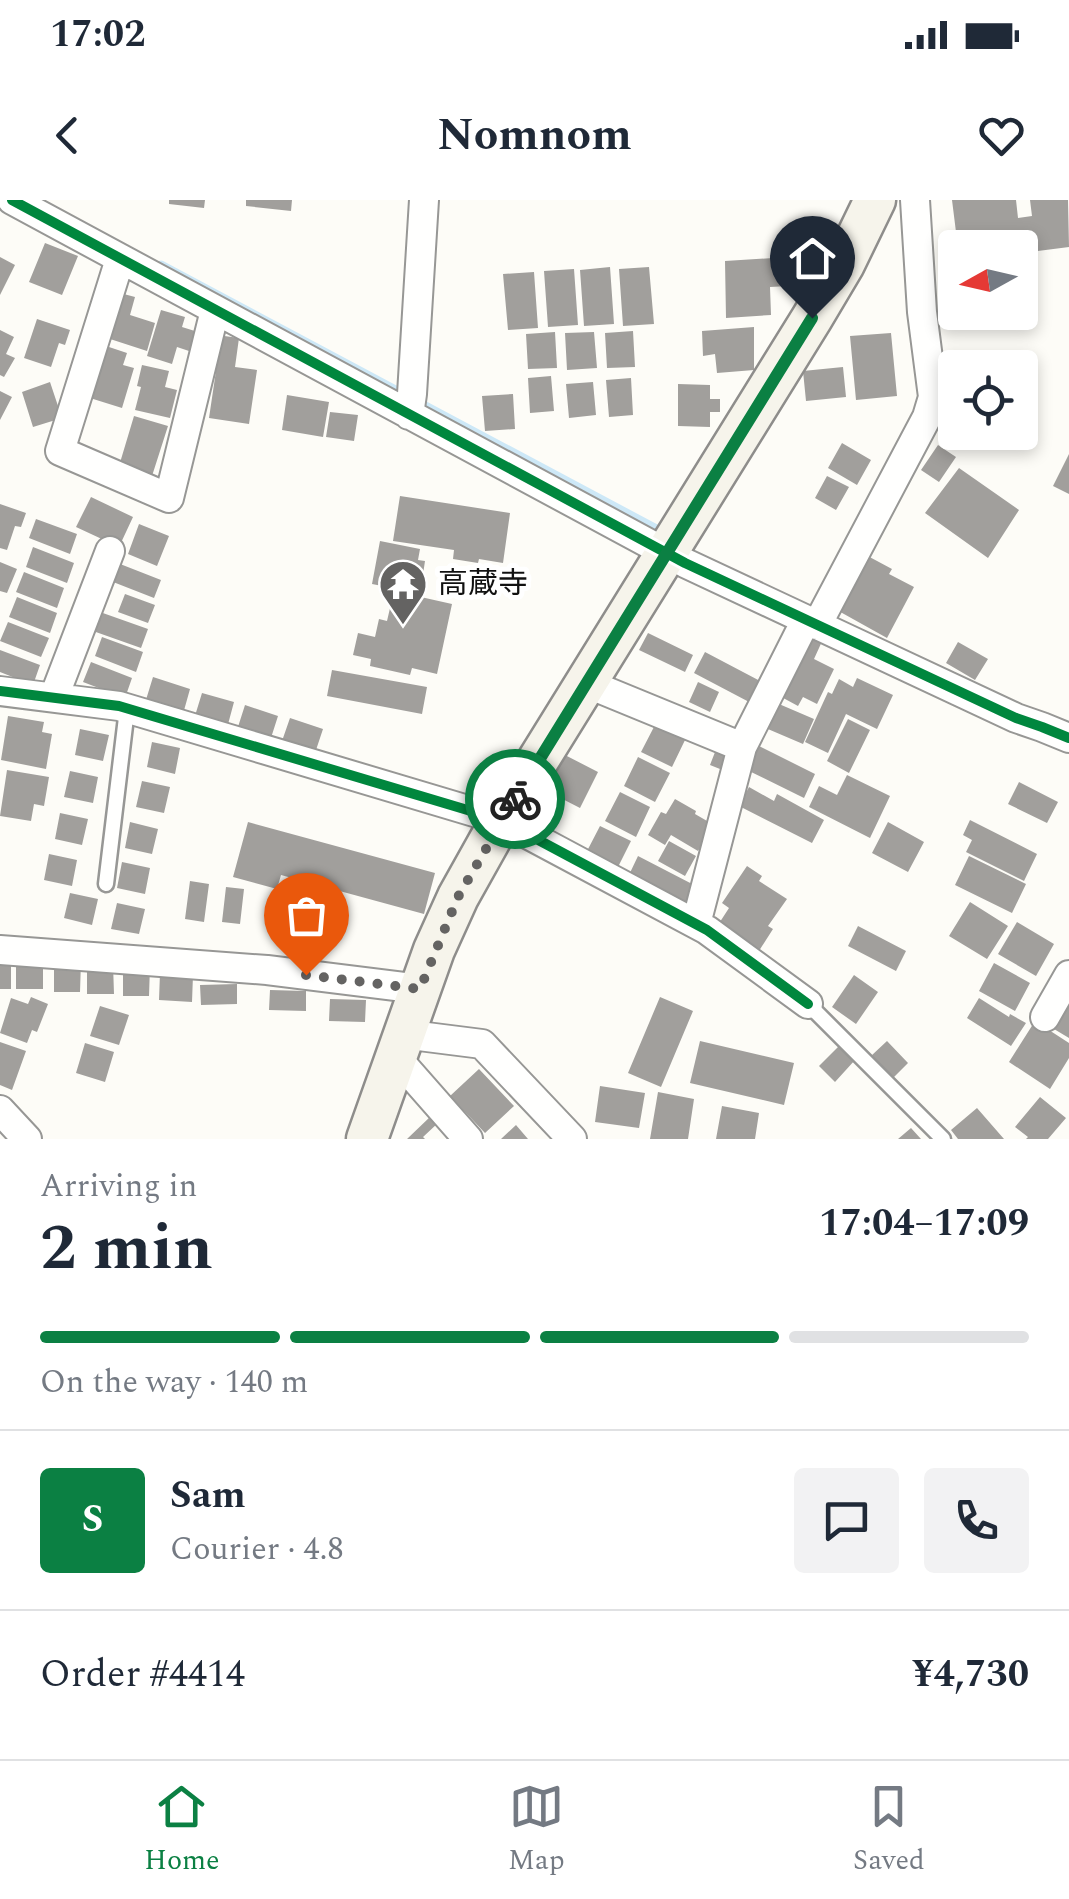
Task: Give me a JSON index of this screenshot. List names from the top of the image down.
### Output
{
  "places": {
    "temple": ["高蔵寺"]
  },
  "north": "left",
  "page": {
    "status": "17:02",
    "header": "Nomnom",
    "heading": ["2 min", "Arriving in", "17:04–17:09"],
    "panel": [
      "Sam",
      "Courier · 4.8",
      "Order #4414",
      "¥4,730"
    ],
    "bar": "On the way · 140 m",
    "round": "S",
    "tabs": ["Home", "Map", "Saved"]
  }
}
